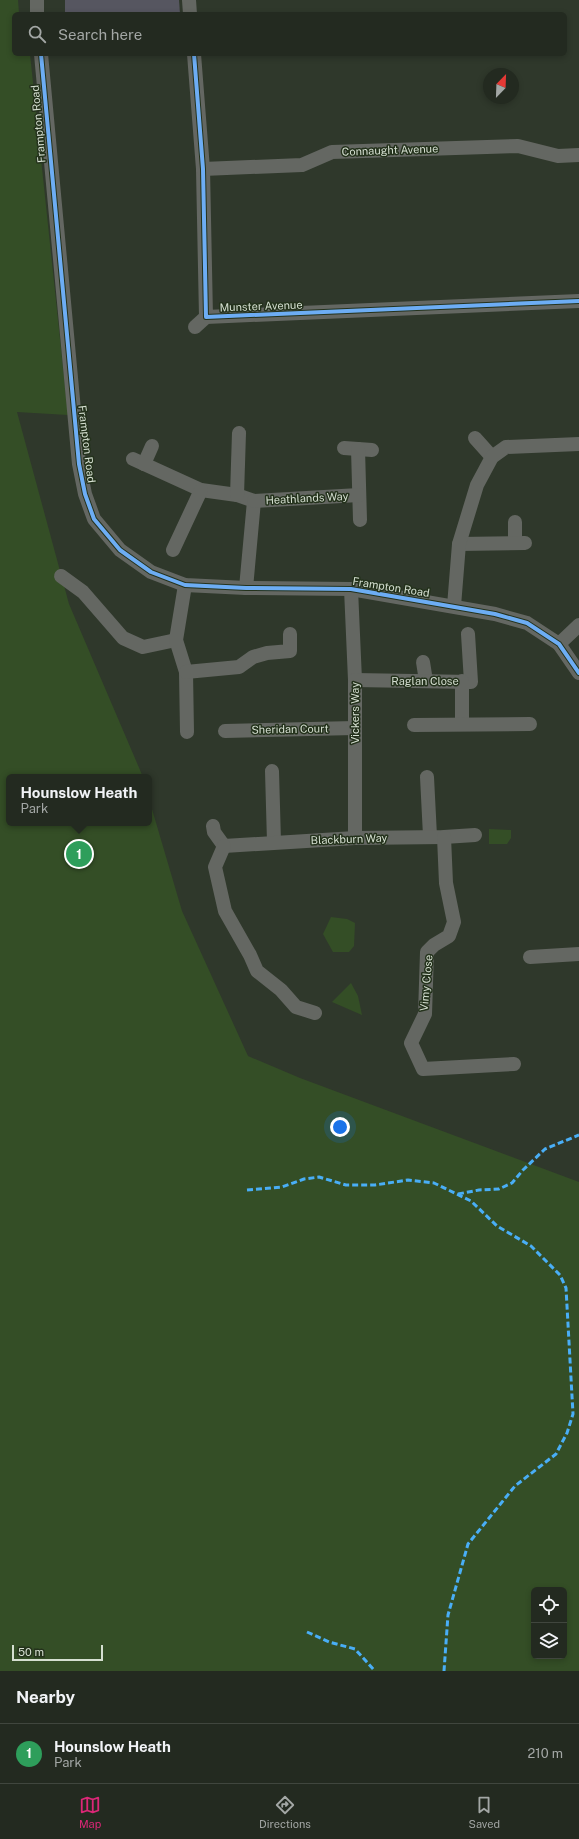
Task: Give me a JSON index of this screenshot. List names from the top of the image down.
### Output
{
  "streets": {
    "street": [
      "Frampton Road",
      "Connaught Avenue",
      "Munster Avenue",
      "Heathlands Way",
      "Raglan Close",
      "Vickers Way",
      "Sheridan Court",
      "Blackburn Way",
      "Vimy Close"
    ]
  },
  "crossings": [
    ["Frampton Road", "Heathlands Way"],
    ["Frampton Road", "Vickers Way"],
    ["Connaught Avenue", "Munster Avenue"],
    ["Raglan Close", "Vickers Way"],
    ["Vickers Way", "Sheridan Court"],
    ["Vickers Way", "Blackburn Way"],
    ["Blackburn Way", "Vimy Close"]
  ],
  "scale_bar": "50 m",
  "north": "top right",
  "page": {
    "search": "Search here",
    "popup": ["Hounslow Heath", "Park"],
    "pins": "1",
    "scale": "50 m",
    "heading": "Nearby",
    "list": [
      {
        "mark": "1",
        "name": "Hounslow Heath",
        "note": "Park",
        "value": "210 m"
      }
    ],
    "nav": ["Map", "Directions", "Saved"]
  }
}
